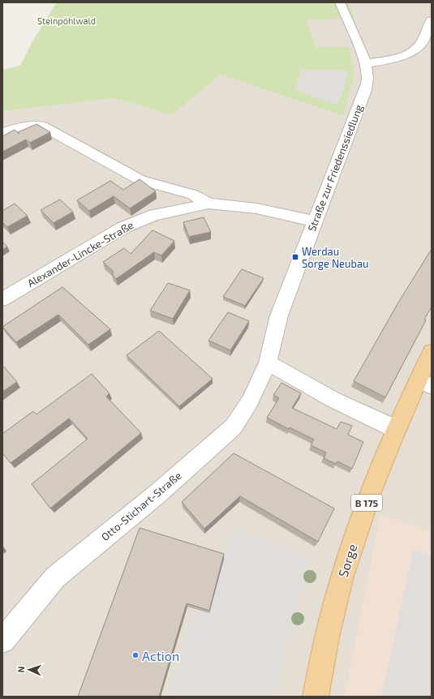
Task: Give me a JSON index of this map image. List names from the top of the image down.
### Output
{
  "streets": {
    "main road": ["B 175", "Sorge"],
    "street": ["Straße zur Friedenssiedlung", "Alexander-Lincke-Straße", "Otto-Stichart-Straße"]
  },
  "crossings": [
    ["Straße zur Friedenssiedlung", "Alexander-Lincke-Straße"],
    ["Straße zur Friedenssiedlung", "Otto-Stichart-Straße"],
    ["B 175", "Sorge"]
  ],
  "parks": ["Steinpöhlwald"],
  "places": {
    "transit": ["Werdau Sorge Neubau"],
    "other": ["Action"]
  },
  "north": "left"
}
